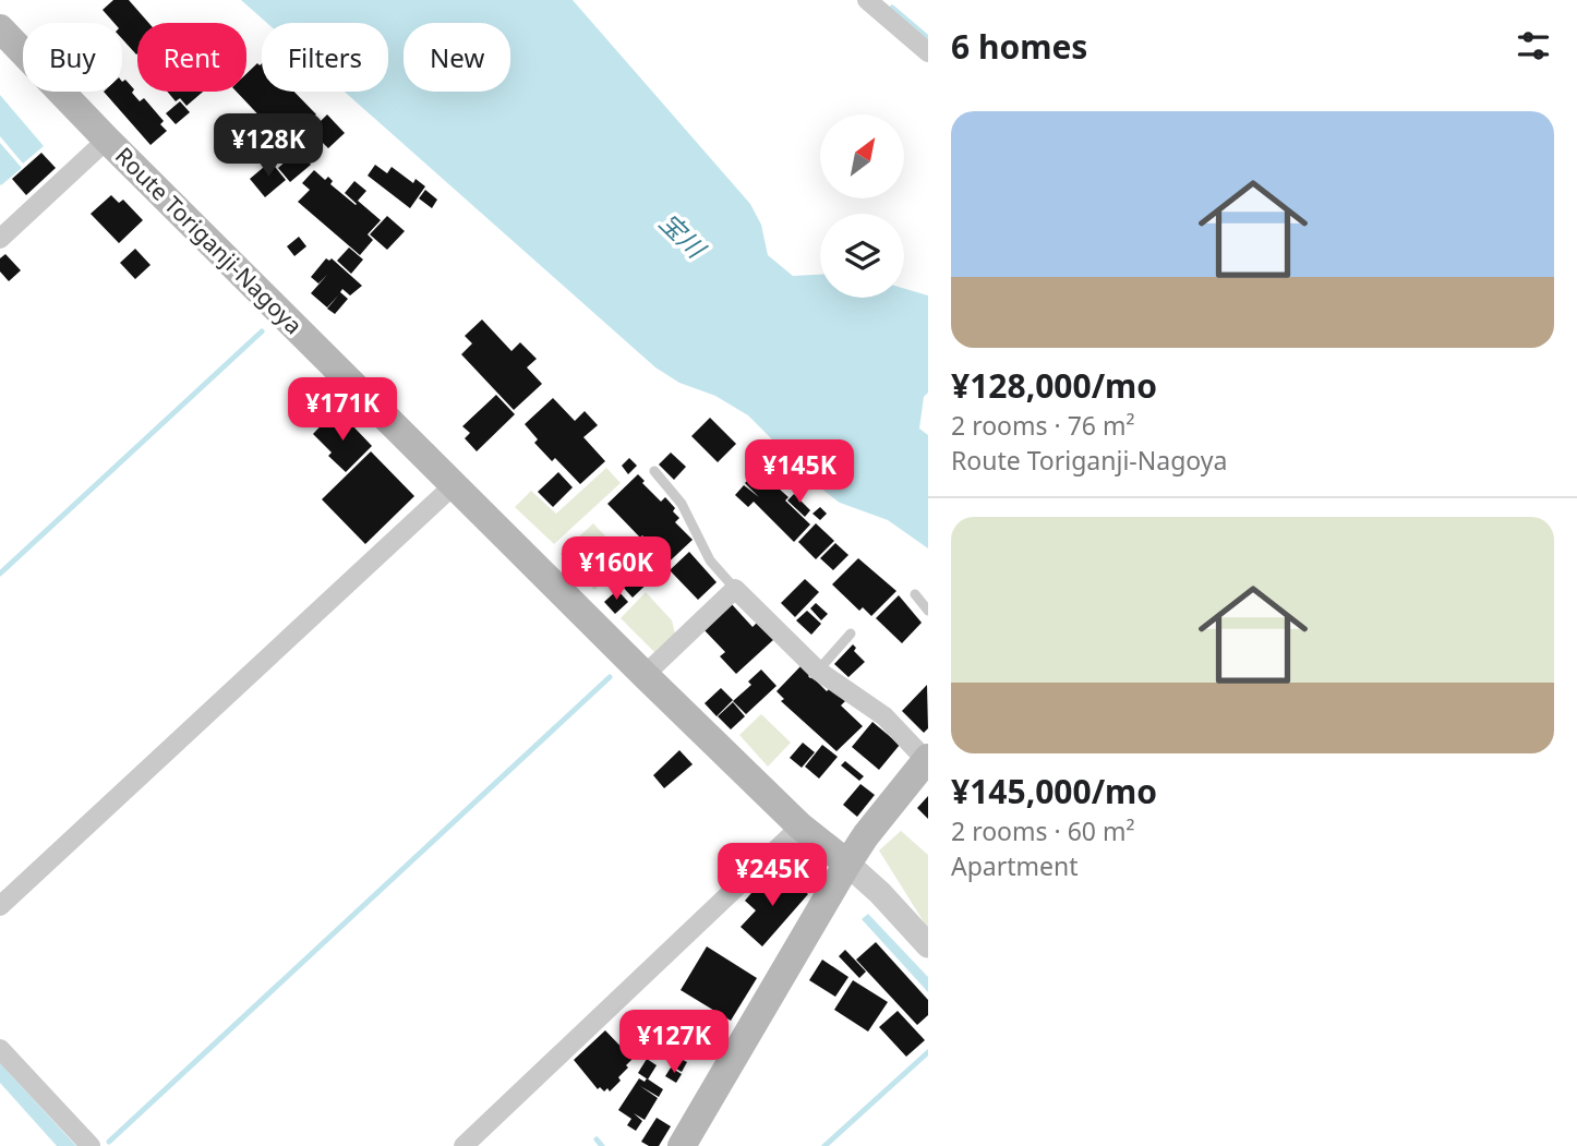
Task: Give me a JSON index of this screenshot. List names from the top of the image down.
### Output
{
  "streets": {
    "main road": ["Route Toriganji-Nagoya"]
  },
  "water": ["宝川"],
  "north": "top right",
  "page": {
    "heading": "6 homes",
    "chip": [
      "Buy",
      "Rent",
      "Filters",
      "New"
    ],
    "list": [
      {
        "name": "¥128,000/mo",
        "note": "2 rooms · 76 m² · Route Toriganji-Nagoya"
      },
      {
        "name": "¥145,000/mo",
        "note": "2 rooms · 60 m² · Apartment"
      }
    ],
    "price": [
      "¥128K",
      "¥171K",
      "¥145K",
      "¥160K",
      "¥245K",
      "¥127K"
    ]
  }
}
